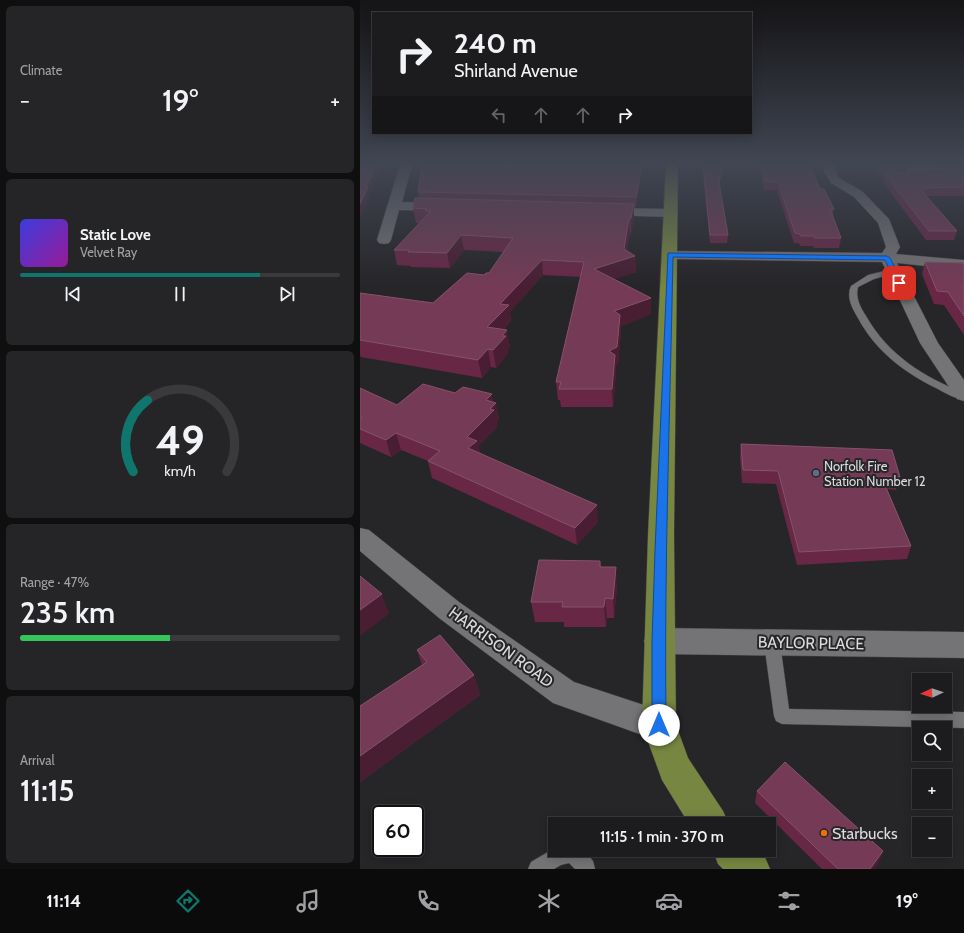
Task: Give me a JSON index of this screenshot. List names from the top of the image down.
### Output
{
  "streets": {
    "street": ["BAYLOR PLACE", "HARRISON ROAD"]
  },
  "places": ["Norfolk Fire Station Number 12", "Starbucks"],
  "north": "left",
  "page": {
    "tile": [
      "Climate",
      ["Range · 47%", "235 km"],
      ["Arrival", "11:15"]
    ],
    "turn": ["240 m", "Shirland Avenue"],
    "heat": ["−", "19°", "+"],
    "song": ["Static Love", "Velvet Ray"],
    "map_buttons": ["+", "−"],
    "limit": "60",
    "trip": "11:15 · 1 min · 370 m",
    "tabs": ["11:14", "19°"],
    "gauge": ["49", "km/h"]
  }
}
